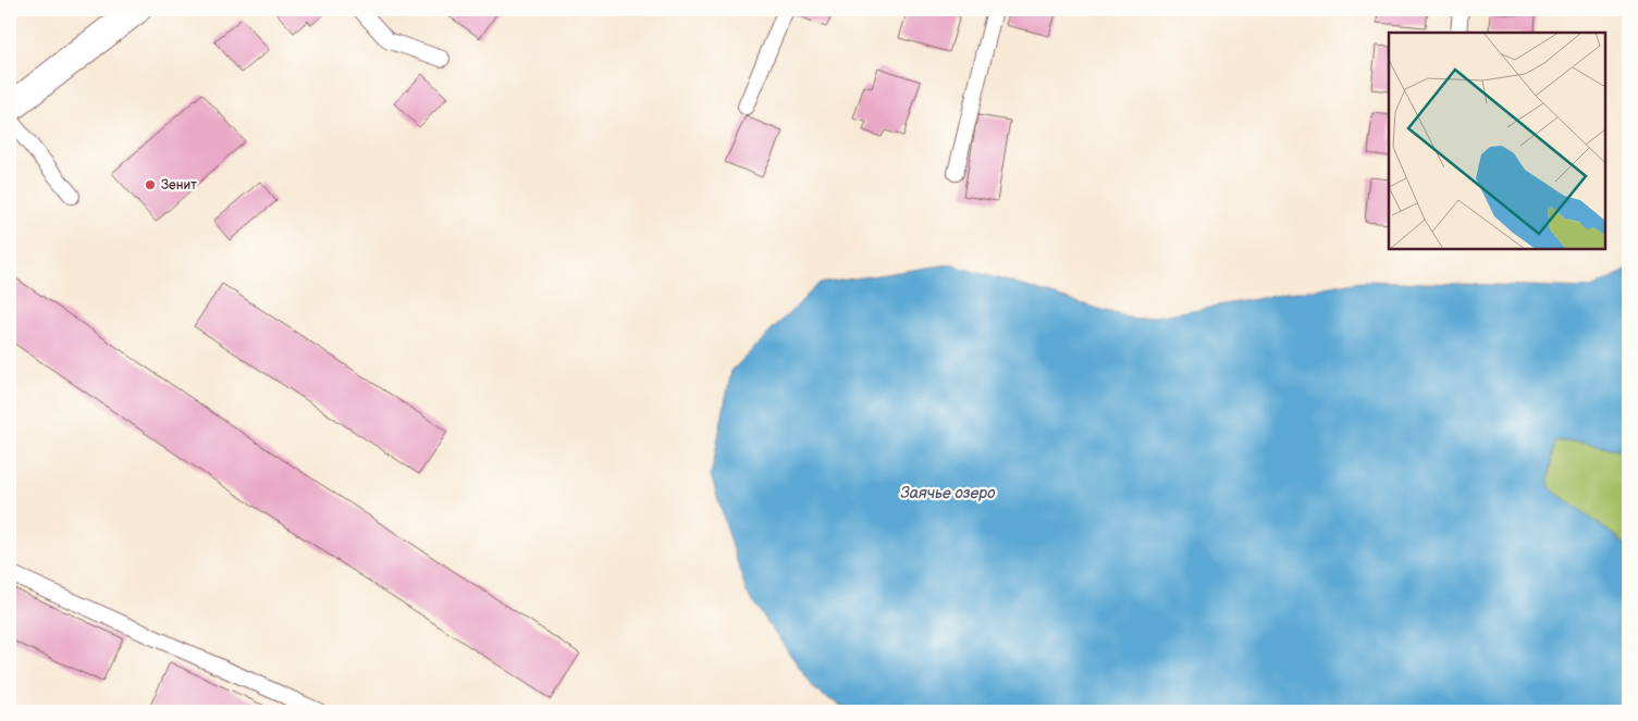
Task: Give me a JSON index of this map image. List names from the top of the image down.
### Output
{
  "water": ["Заячье озеро"],
  "places": ["Зенит"]
}
